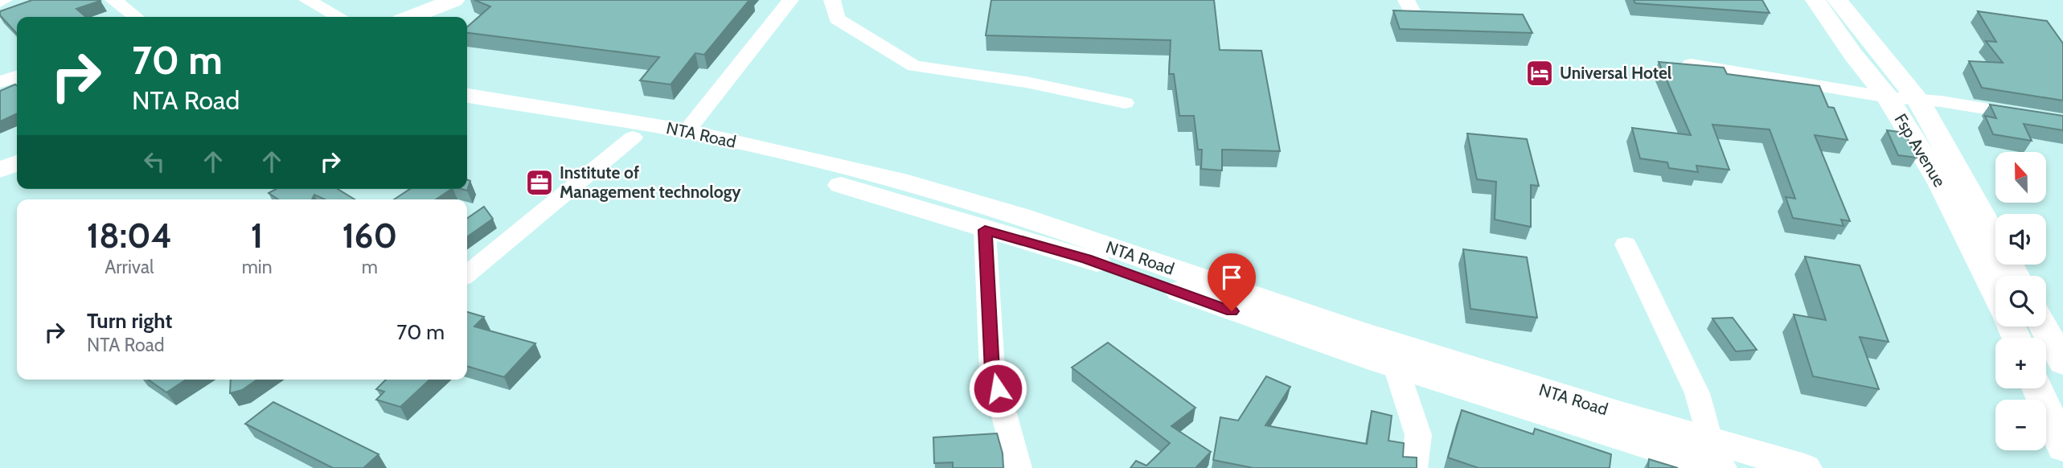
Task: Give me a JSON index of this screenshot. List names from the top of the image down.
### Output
{
  "streets": {
    "main road": ["NTA Road", "Fsp Avenue"]
  },
  "places": {
    "hotel": ["Universal Hotel"],
    "office": ["Institute of Management technology"]
  },
  "north": "top",
  "page": {
    "turn": ["70 m", "NTA Road"],
    "map_buttons": ["+", "−"],
    "eta": [
      "18:04",
      "Arrival",
      "1",
      "min",
      "160",
      "m"
    ],
    "list": [
      {
        "name": "Turn right",
        "note": "NTA Road",
        "value": "70 m"
      }
    ]
  }
}
